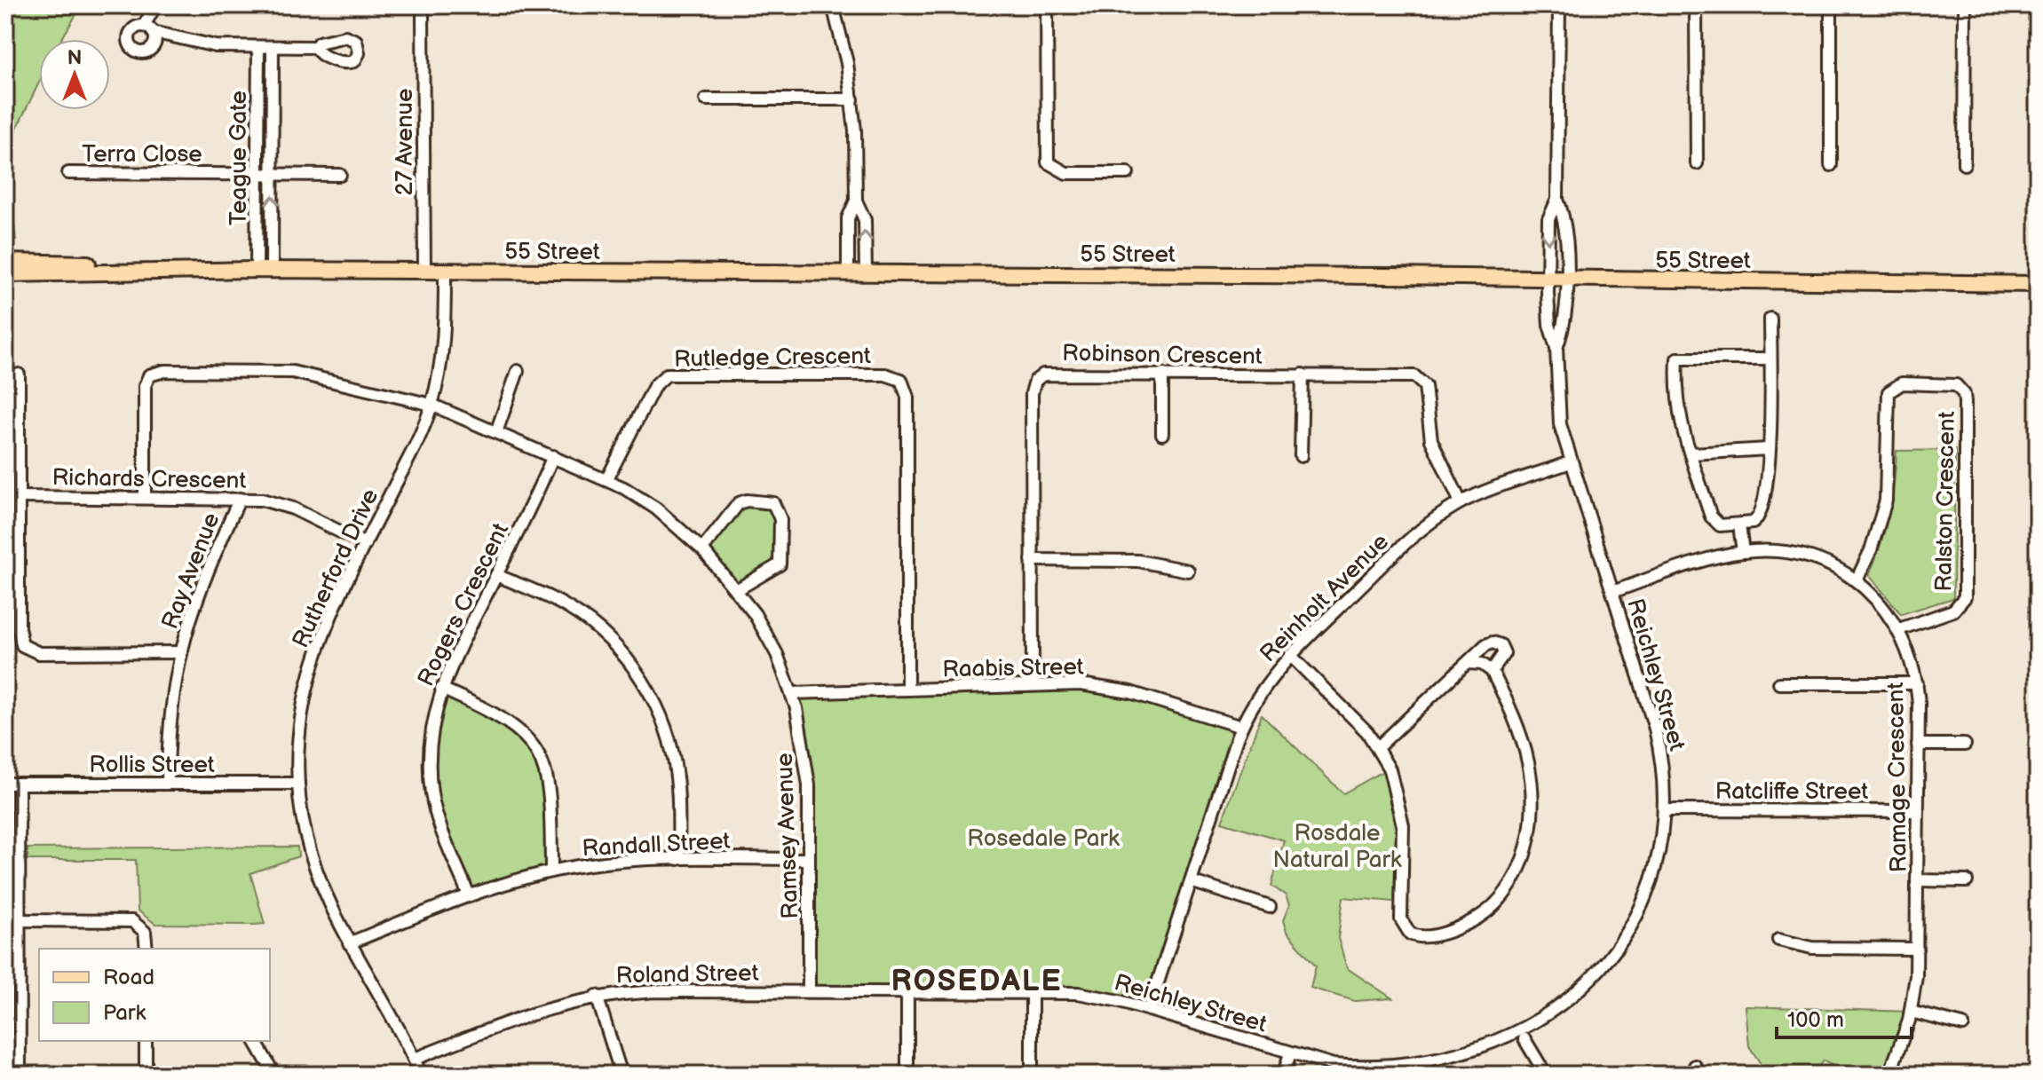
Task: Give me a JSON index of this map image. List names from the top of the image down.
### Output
{
  "streets": {
    "main road": ["55 Street"],
    "street": [
      "27 Avenue",
      "Terra Close",
      "Teague Gate",
      "Robinson Crescent",
      "Rutledge Crescent",
      "Richards Crescent",
      "Ralston Crescent",
      "Rutherford Drive",
      "Ray Avenue",
      "Reinholt Avenue",
      "Rogers Crescent",
      "Raabis Street",
      "Reichley Street",
      "Rollis Street",
      "Ramage Crescent",
      "Ratcliffe Street",
      "Ramsey Avenue",
      "Randall Street",
      "Roland Street"
    ]
  },
  "crossings": [
    ["27 Avenue", "55 Street"],
    ["Terra Close", "Teague Gate"],
    ["Teague Gate", "55 Street"],
    ["55 Street", "Rutherford Drive"],
    ["55 Street", "Reichley Street"],
    ["Robinson Crescent", "Reinholt Avenue"],
    ["Robinson Crescent", "Raabis Street"],
    ["Rutledge Crescent", "Raabis Street"],
    ["Rutledge Crescent", "Ramsey Avenue"],
    ["Richards Crescent", "Rutherford Drive"],
    ["Richards Crescent", "Ray Avenue"],
    ["Richards Crescent", "Ramsey Avenue"],
    ["Ralston Crescent", "Ramage Crescent"],
    ["Rutherford Drive", "Rollis Street"],
    ["Rutherford Drive", "Ramsey Avenue"],
    ["Rutherford Drive", "Randall Street"],
    ["Rutherford Drive", "Roland Street"],
    ["Ray Avenue", "Rollis Street"],
    ["Reinholt Avenue", "Raabis Street"],
    ["Reinholt Avenue", "Reichley Street"],
    ["Rogers Crescent", "Ramsey Avenue"],
    ["Rogers Crescent", "Randall Street"],
    ["Raabis Street", "Ramsey Avenue"],
    ["Reichley Street", "Ramage Crescent"],
    ["Reichley Street", "Ratcliffe Street"],
    ["Reichley Street", "Roland Street"],
    ["Ramage Crescent", "Ratcliffe Street"],
    ["Ramsey Avenue", "Randall Street"],
    ["Ramsey Avenue", "Roland Street"]
  ],
  "districts": ["ROSEDALE"],
  "parks": ["Rosdale Natural Park", "Rosedale Park"],
  "legend": ["Road", "Park"],
  "scale_bar": "100 m",
  "north": "top"
}
